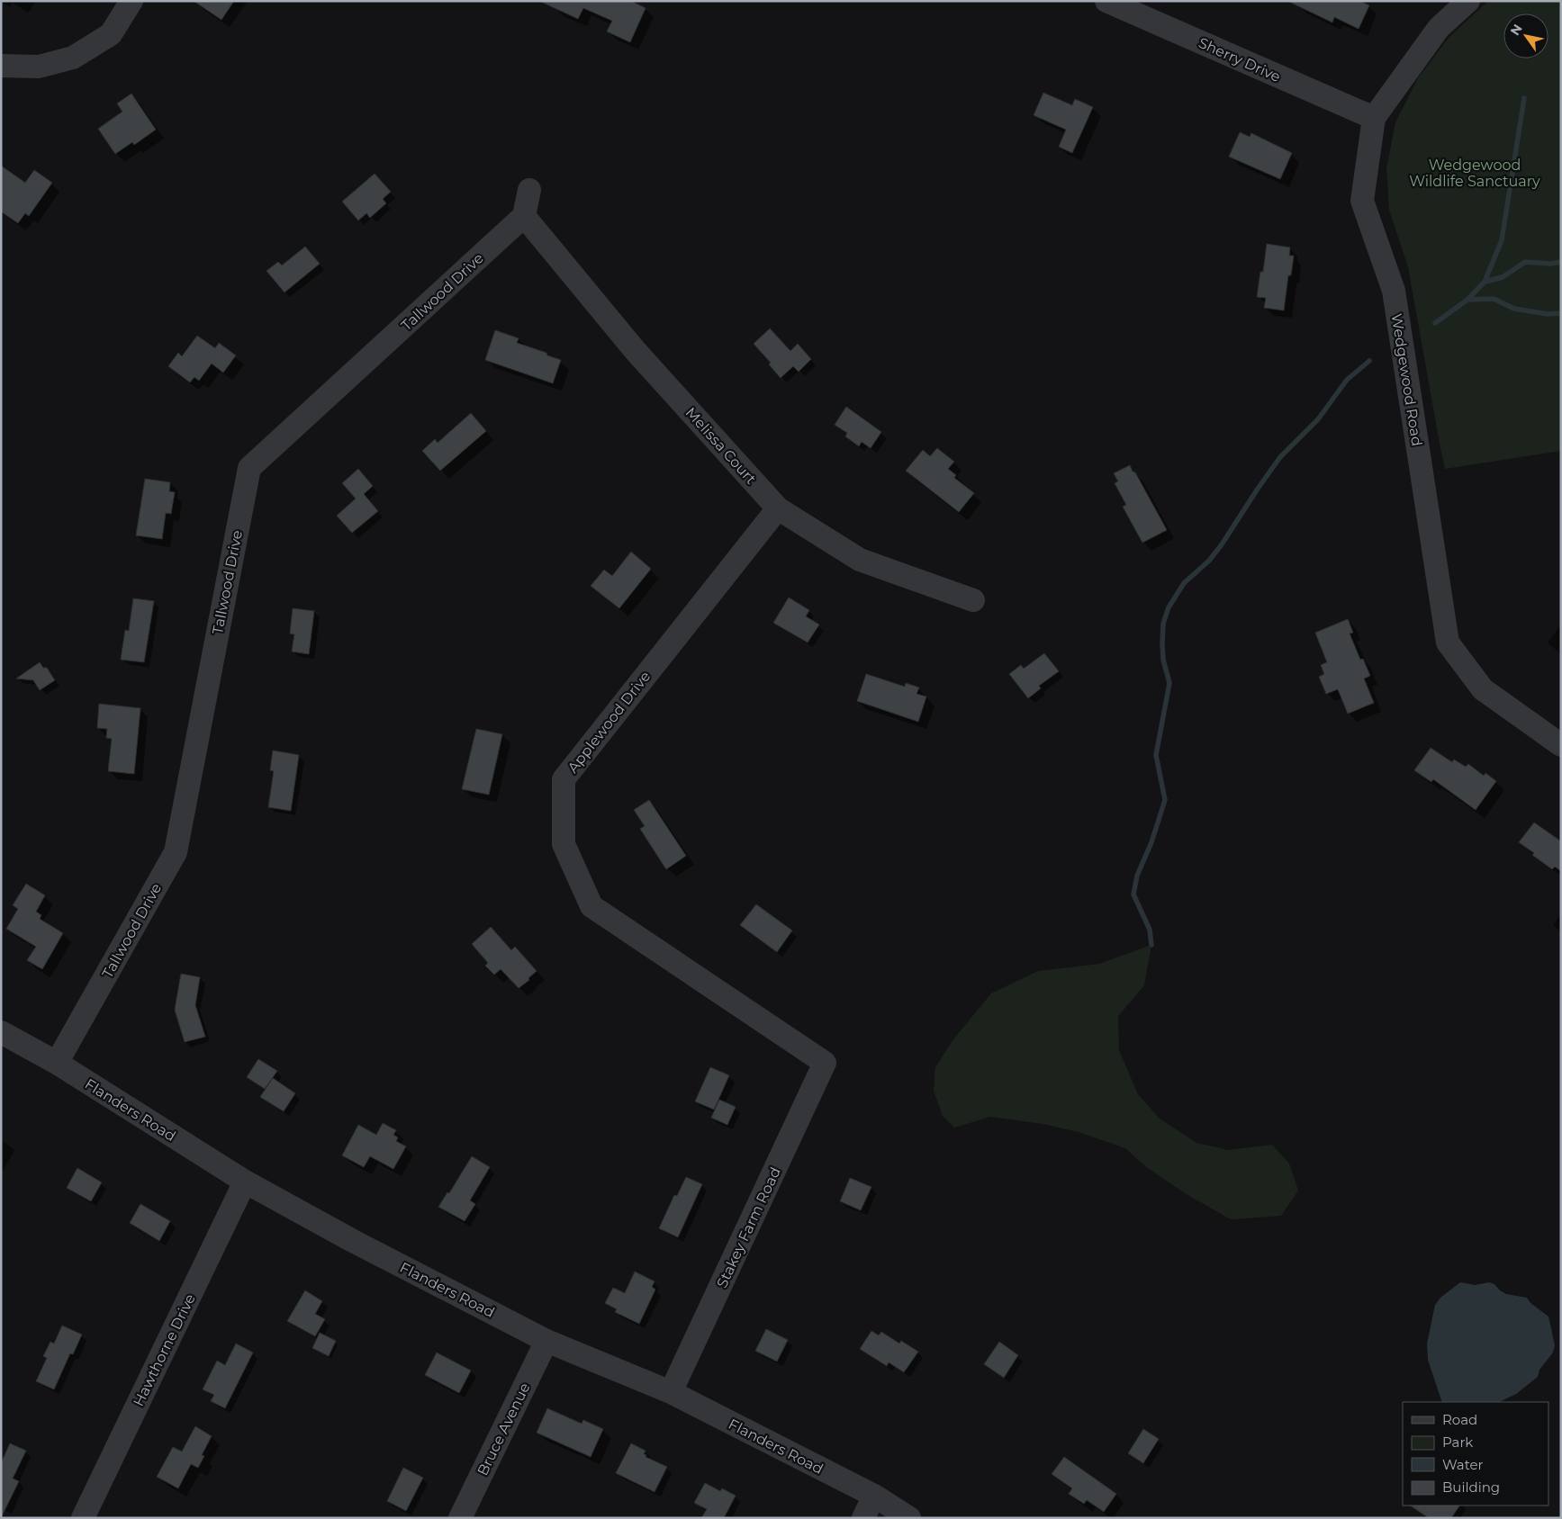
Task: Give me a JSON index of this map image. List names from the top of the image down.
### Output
{
  "streets": {
    "street": [
      "Sherry Drive",
      "Tallwood Drive",
      "Wedgewood Road",
      "Melissa Court",
      "Applewood Drive",
      "Flanders Road",
      "Stakey Farm Road",
      "Hawthorne Drive",
      "Bruce Avenue"
    ]
  },
  "crossings": [
    ["Sherry Drive", "Wedgewood Road"],
    ["Tallwood Drive", "Melissa Court"],
    ["Tallwood Drive", "Flanders Road"],
    ["Melissa Court", "Applewood Drive"],
    ["Applewood Drive", "Stakey Farm Road"],
    ["Flanders Road", "Stakey Farm Road"],
    ["Flanders Road", "Hawthorne Drive"],
    ["Flanders Road", "Bruce Avenue"]
  ],
  "parks": ["Wedgewood Wildlife Sanctuary"],
  "legend": [
    "Road",
    "Park",
    "Water",
    "Building"
  ],
  "north": "top left"
}
